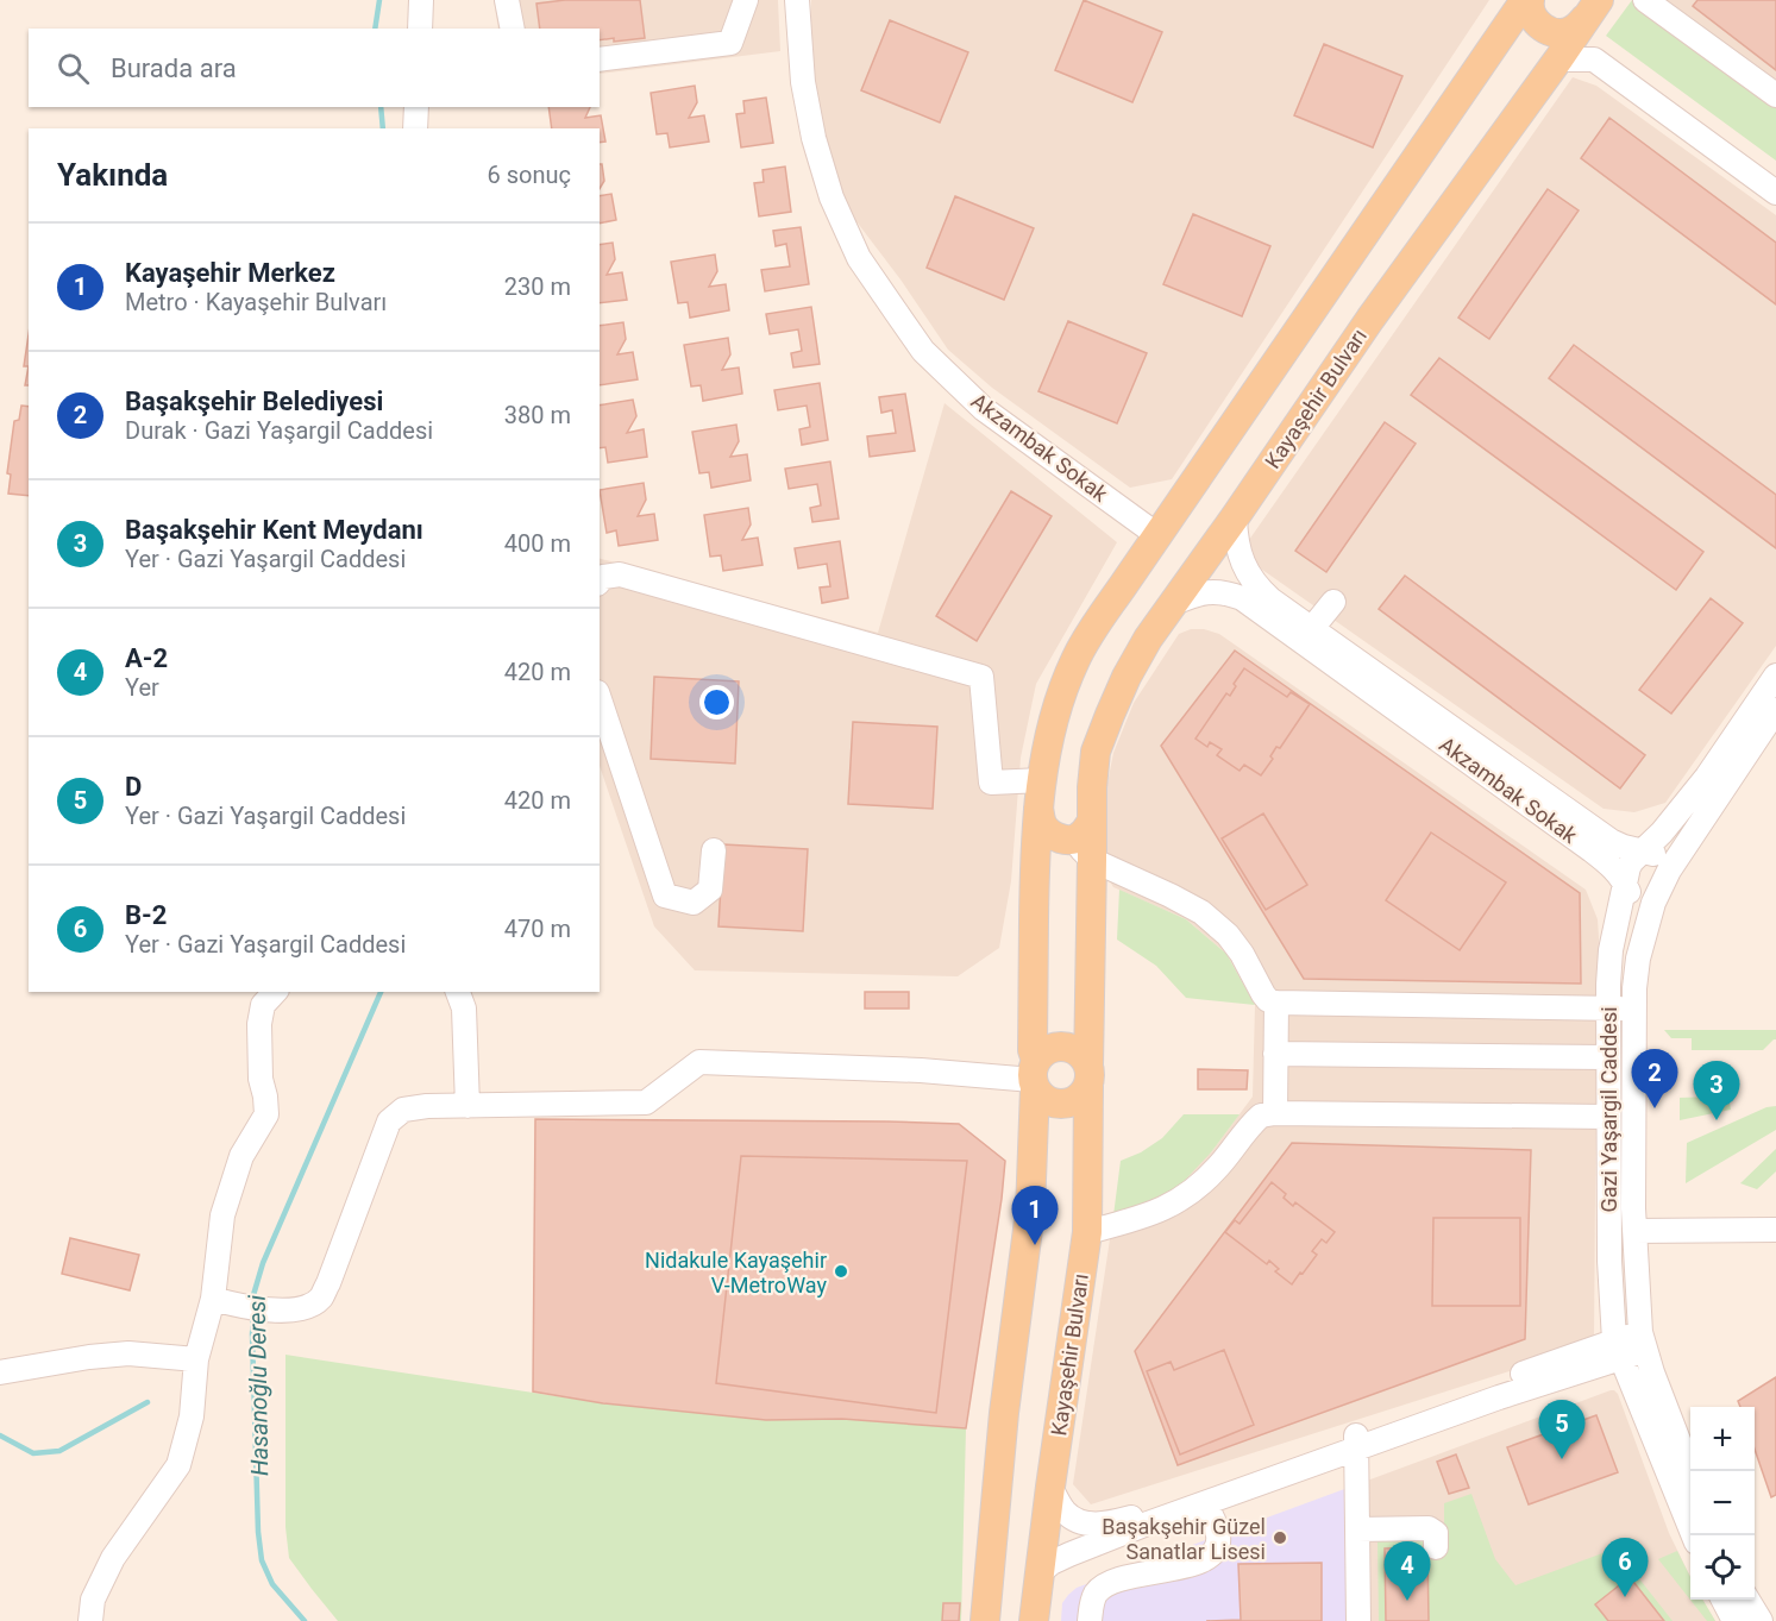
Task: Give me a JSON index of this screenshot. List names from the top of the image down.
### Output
{
  "streets": {
    "main road": ["Kayaşehir Bulvarı"],
    "street": ["Akzambak Sokak", "Gazi Yaşargil Caddesi"]
  },
  "crossings": [
    ["Kayaşehir Bulvarı", "Akzambak Sokak"],
    ["Akzambak Sokak", "Gazi Yaşargil Caddesi"]
  ],
  "water": ["Hasanoğlu Deresi"],
  "places": ["Nidakule Kayaşehir V-MetroWay", "Başakşehir Güzel Sanatlar Lisesi"],
  "page": {
    "search": "Burada ara",
    "heading": ["Yakında", "6 sonuç"],
    "list": [
      {
        "mark": "1",
        "name": "Kayaşehir Merkez",
        "note": "Metro · Kayaşehir Bulvarı",
        "value": "230 m"
      },
      {
        "mark": "2",
        "name": "Başakşehir Belediyesi",
        "note": "Durak · Gazi Yaşargil Caddesi",
        "value": "380 m"
      },
      {
        "mark": "3",
        "name": "Başakşehir Kent Meydanı",
        "note": "Yer · Gazi Yaşargil Caddesi",
        "value": "400 m"
      },
      {
        "mark": "4",
        "name": "A-2",
        "note": "Yer",
        "value": "420 m"
      },
      {
        "mark": "5",
        "name": "D",
        "note": "Yer · Gazi Yaşargil Caddesi",
        "value": "420 m"
      },
      {
        "mark": "6",
        "name": "B-2",
        "note": "Yer · Gazi Yaşargil Caddesi",
        "value": "470 m"
      }
    ],
    "pins": [
      "2",
      "3",
      "1",
      "5",
      "6",
      "4"
    ],
    "map_buttons": ["+", "−"]
  }
}
